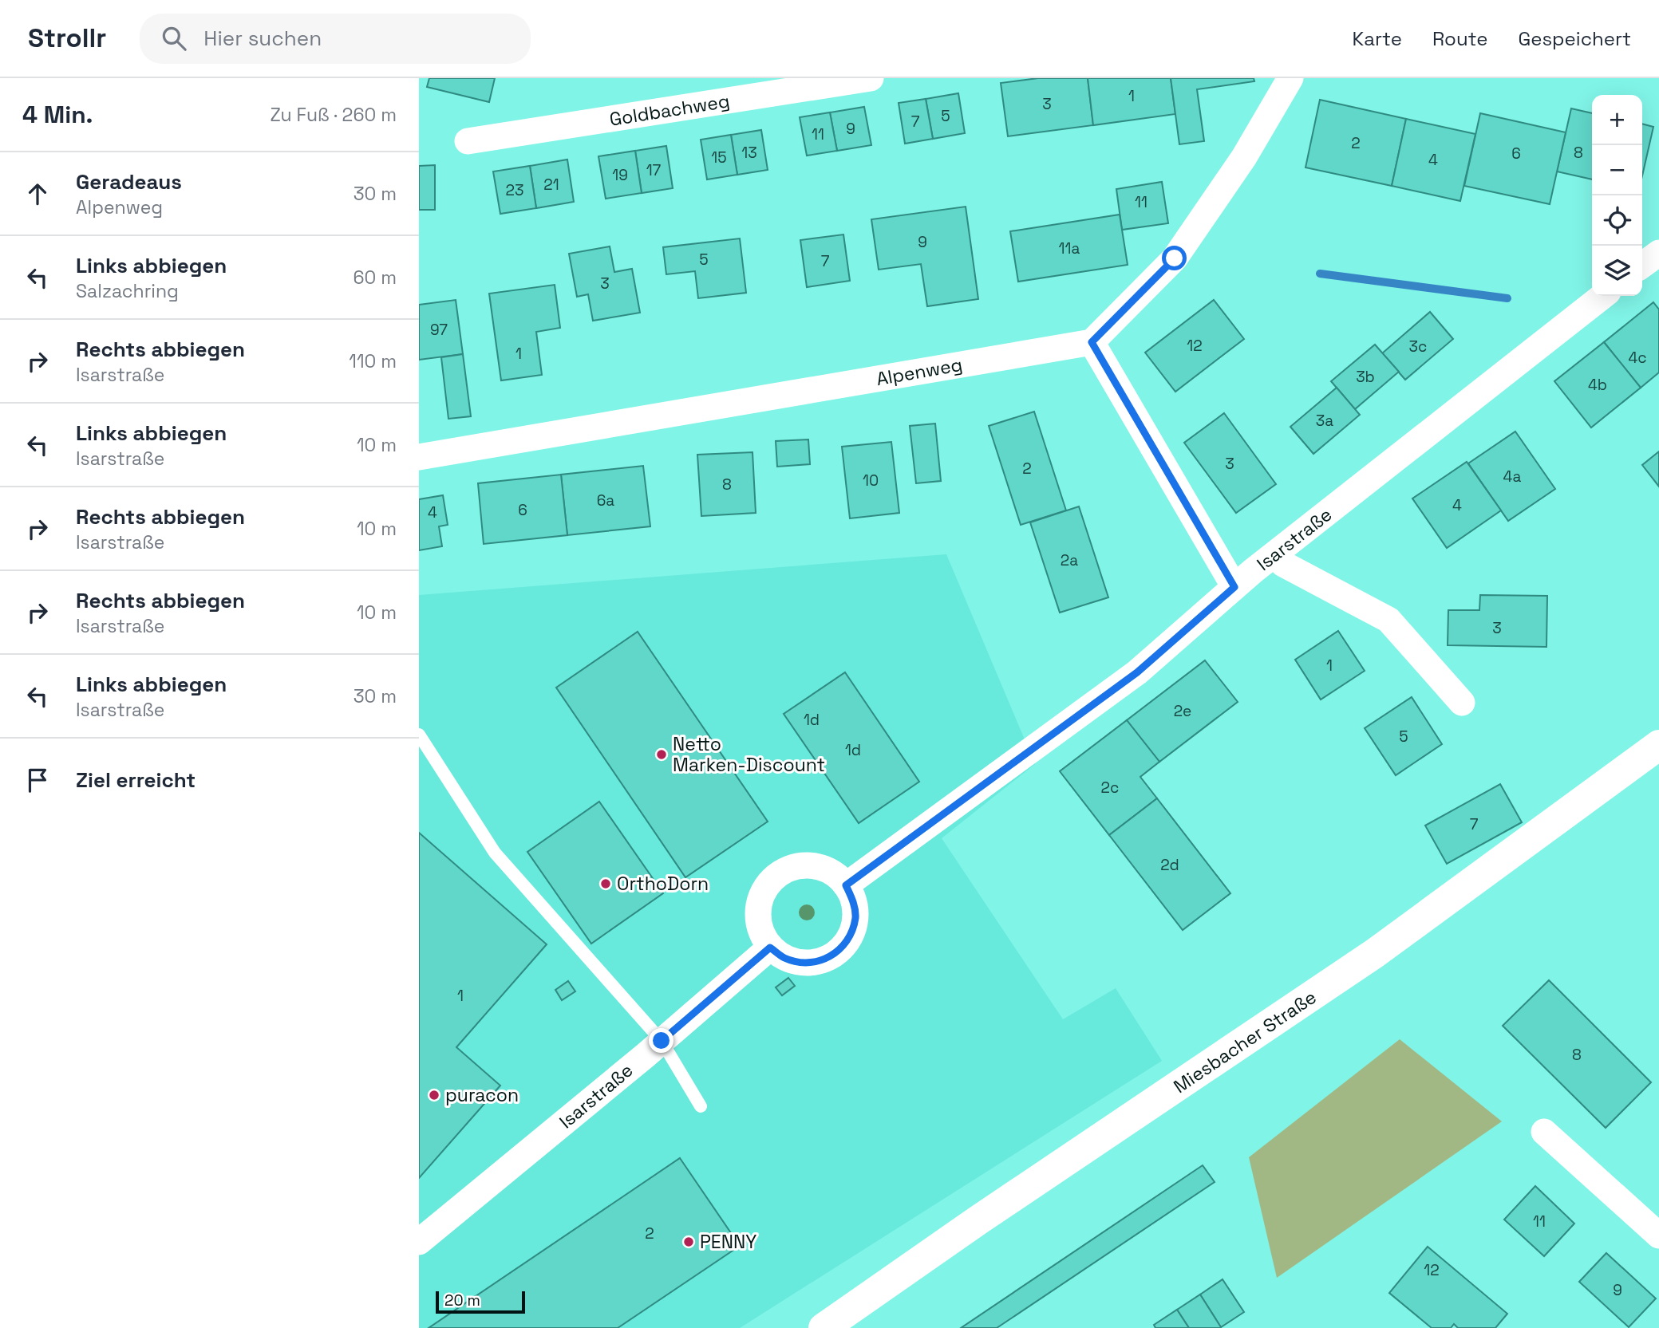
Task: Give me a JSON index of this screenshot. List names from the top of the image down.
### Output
{
  "streets": {
    "main road": ["Miesbacher Straße"],
    "street": ["Goldbachweg", "Alpenweg", "Isarstraße"]
  },
  "places": [
    "Netto Marken-Discount",
    "OrthoDorn",
    "puracon",
    "PENNY"
  ],
  "house_numbers": [
    "1",
    "3",
    "5",
    "7",
    "9",
    "11",
    "2",
    "13",
    "8",
    "6",
    "15",
    "4",
    "17",
    "19",
    "21",
    "23",
    "11",
    "9",
    "11a",
    "5",
    "7",
    "3",
    "97",
    "12",
    "3c",
    "1",
    "4c",
    "3b",
    "4b",
    "3a",
    "3",
    "2",
    "4a",
    "10",
    "8",
    "6a",
    "4",
    "6",
    "4",
    "2a",
    "3",
    "1",
    "2e",
    "1d",
    "5",
    "1d",
    "2c",
    "7",
    "2d",
    "1",
    "8",
    "11",
    "2",
    "12",
    "9"
  ],
  "scale_bar": "20 m",
  "page": {
    "header": "Strollr",
    "search": "Hier suchen",
    "nav": ["Karte", "Route", "Gespeichert"],
    "heading": ["4 Min.", "Zu Fuß · 260 m"],
    "map_buttons": ["+", "−"],
    "list": [
      ["Geradeaus", "Alpenweg", "30 m"],
      ["Links abbiegen", "Salzachring", "60 m"],
      ["Rechts abbiegen", "Isarstraße", "110 m"],
      ["Links abbiegen", "Isarstraße", "10 m"],
      ["Rechts abbiegen", "Isarstraße", "10 m"],
      ["Rechts abbiegen", "Isarstraße", "10 m"],
      ["Links abbiegen", "Isarstraße", "30 m"],
      "Ziel erreicht"
    ],
    "scale": "20 m"
  }
}
